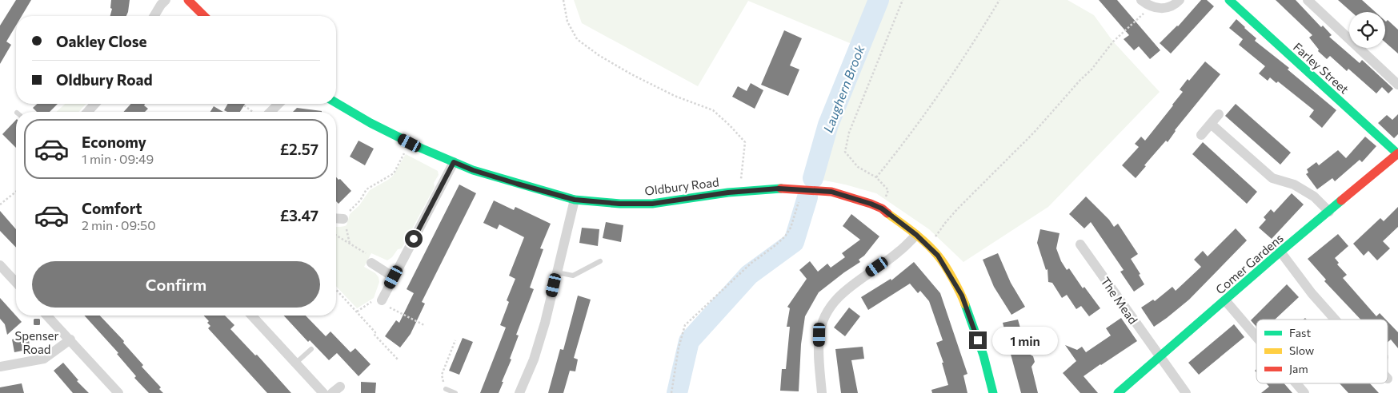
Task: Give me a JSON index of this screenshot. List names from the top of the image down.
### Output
{
  "streets": {
    "street": [
      "Farley Street",
      "Oldbury Road",
      "Comer Gardens",
      "The Mead"
    ]
  },
  "crossings": [
    ["Farley Street", "Comer Gardens"],
    ["Comer Gardens", "The Mead"]
  ],
  "water": ["Laughern Brook"],
  "places": {
    "transit": ["Spenser Road"]
  },
  "legend": ["Fast", "Slow", "Jam"],
  "page": {
    "banner": ["Oakley Close", "Oldbury Road"],
    "list": [
      {
        "name": "Economy",
        "note": "1 min · 09:49",
        "value": "£2.57"
      },
      {
        "name": "Comfort",
        "note": "2 min · 09:50",
        "value": "£3.47"
      }
    ],
    "buttons": "Confirm",
    "bubble": "1 min"
  }
}
